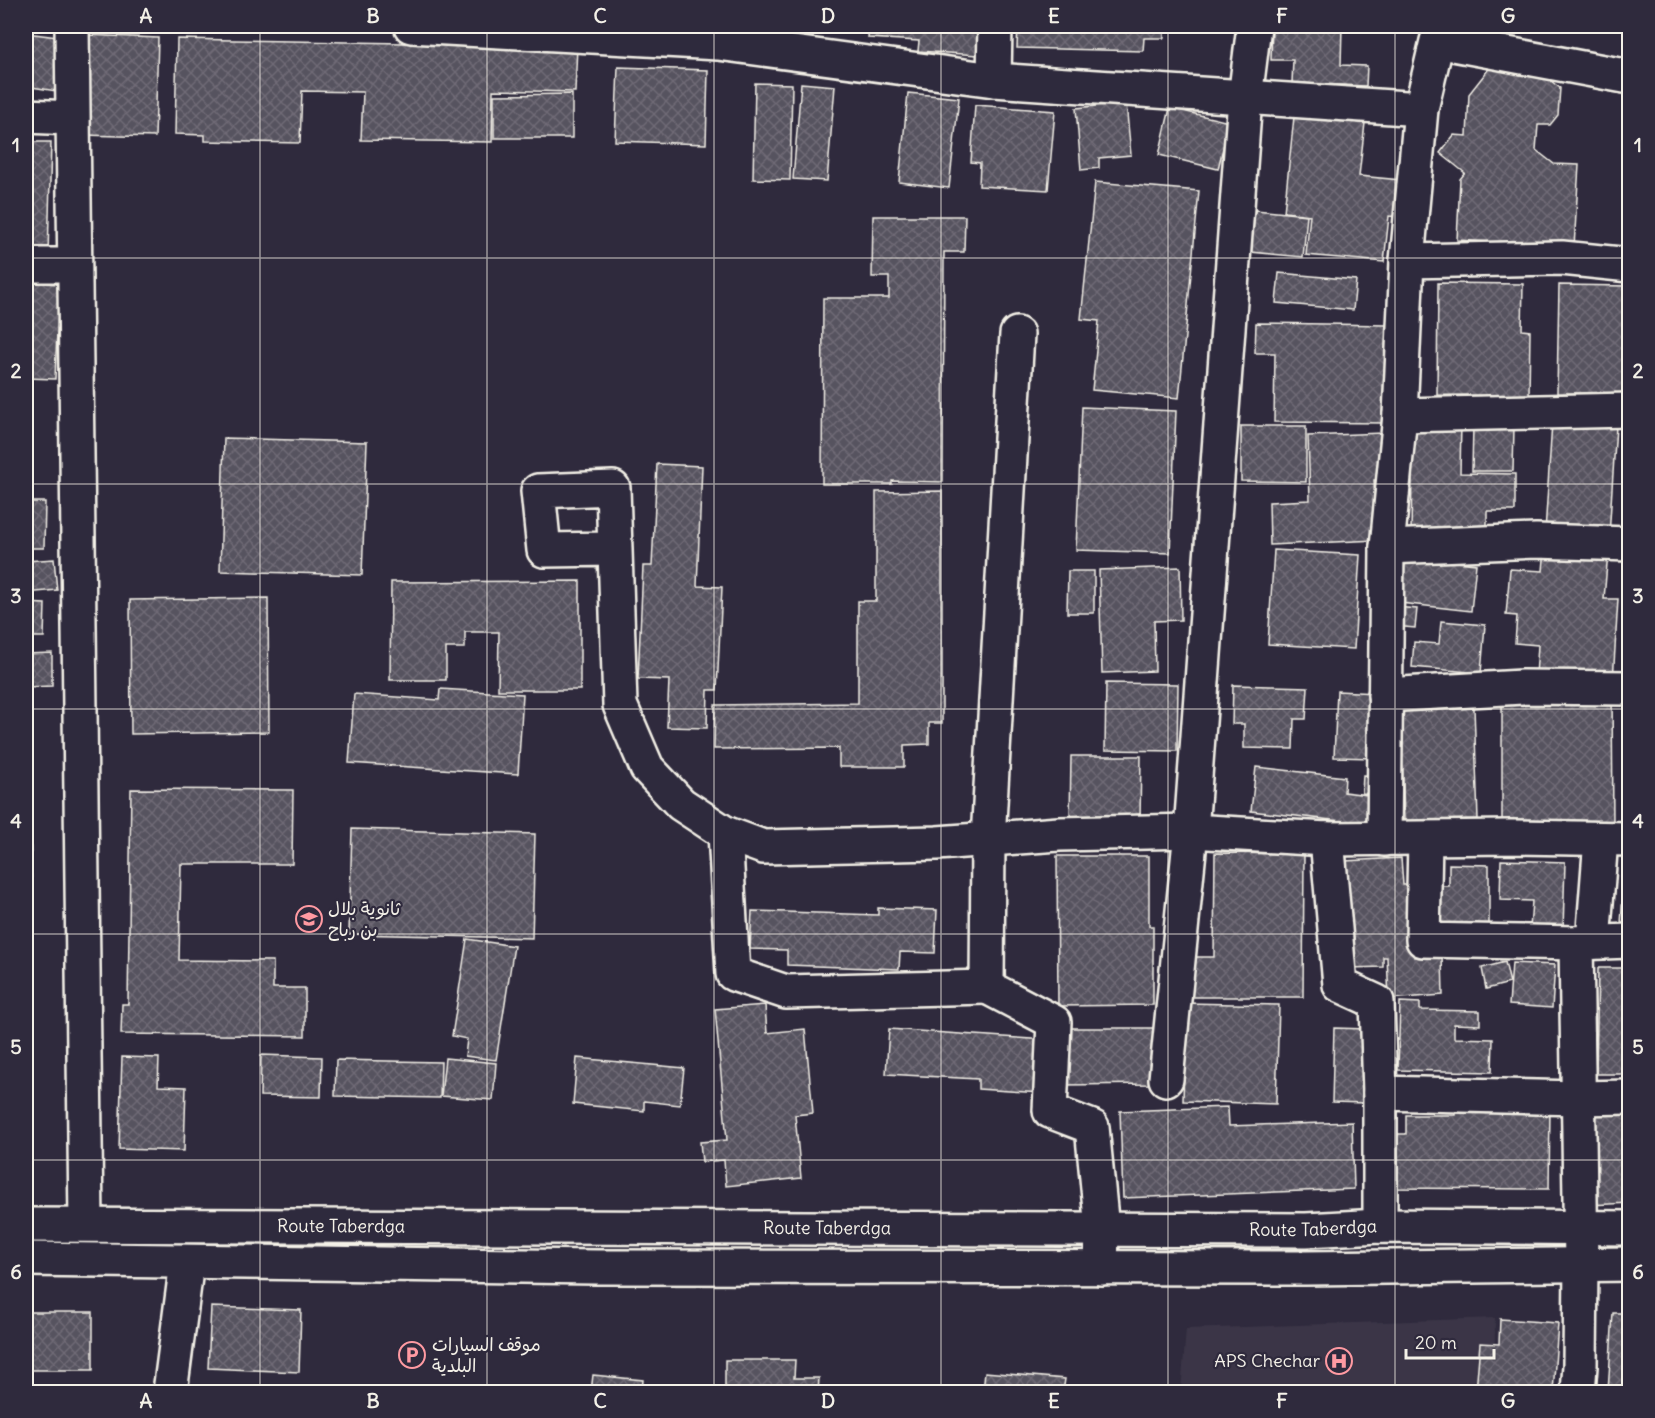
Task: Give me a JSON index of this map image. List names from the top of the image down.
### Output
{
  "streets": {
    "street": ["Route Taberdga"]
  },
  "places": {
    "school or university": ["ثانوية بلال بن رباح"],
    "parking": ["موقف السيارات البلدية"],
    "hospital": ["APS Chechar"]
  },
  "scale_bar": "20 m",
  "grid": {
    "columns": [
      "A",
      "B",
      "C",
      "D",
      "E",
      "F",
      "G"
    ],
    "rows": [
      "1",
      "2",
      "3",
      "4",
      "5",
      "6"
    ]
  }
}
